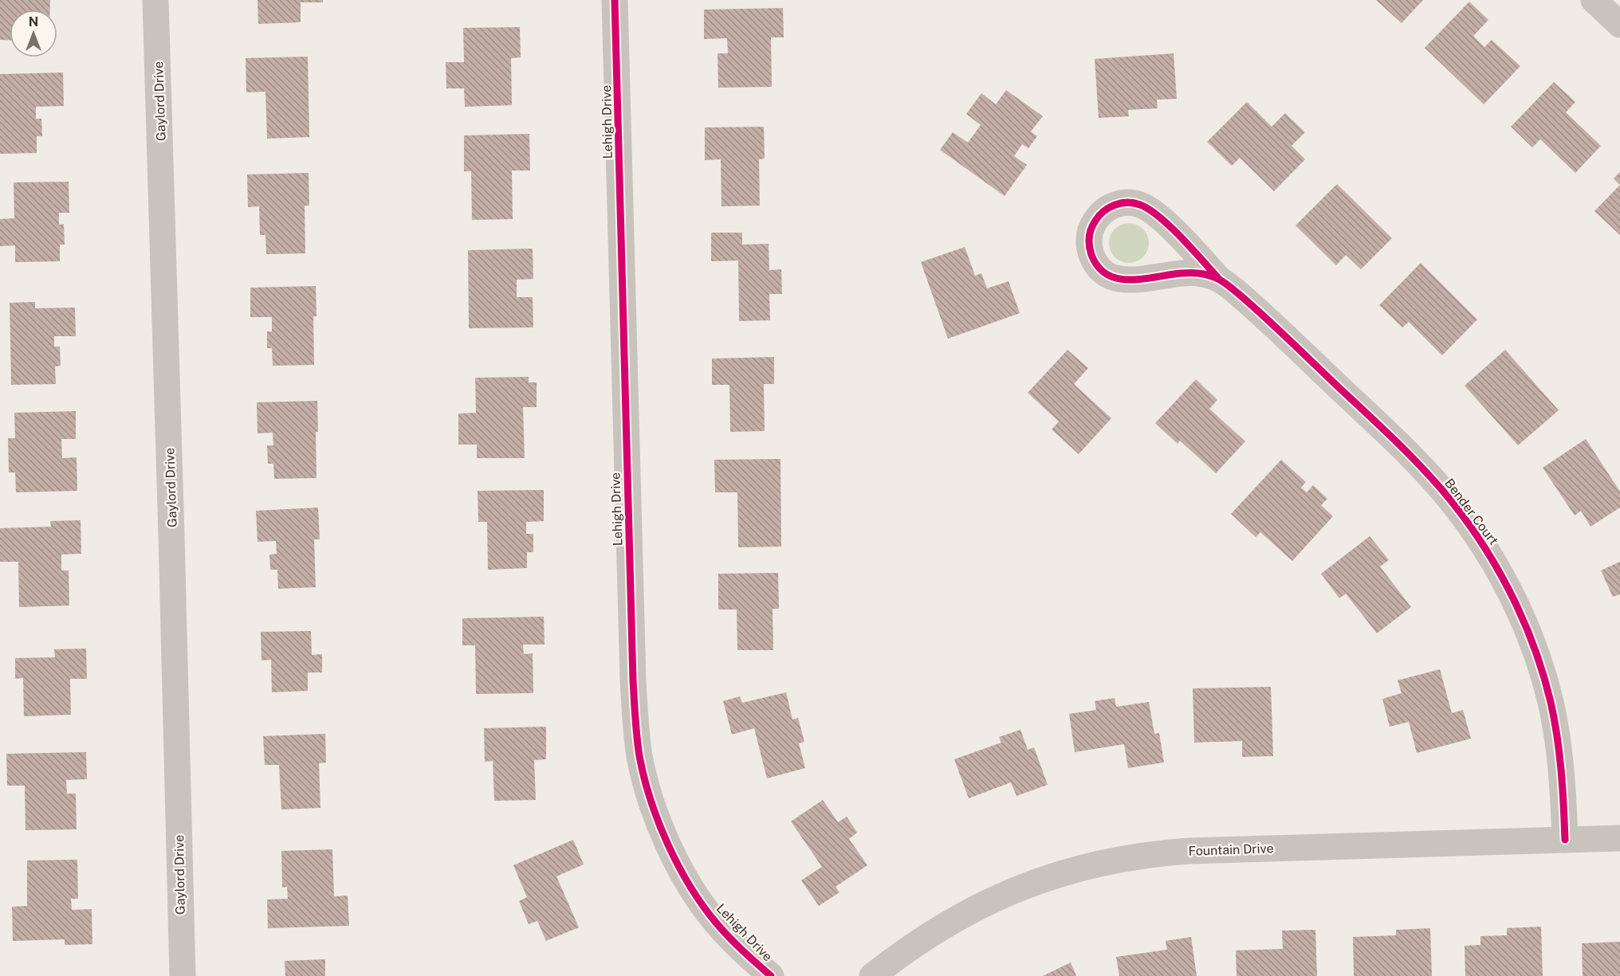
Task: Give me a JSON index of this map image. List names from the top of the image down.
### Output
{
  "streets": {
    "street": [
      "Gaylord Drive",
      "Lehigh Drive",
      "Bender Court",
      "Fountain Drive"
    ]
  },
  "crossings": [
    ["Bender Court", "Fountain Drive"]
  ],
  "north": "top"
}
